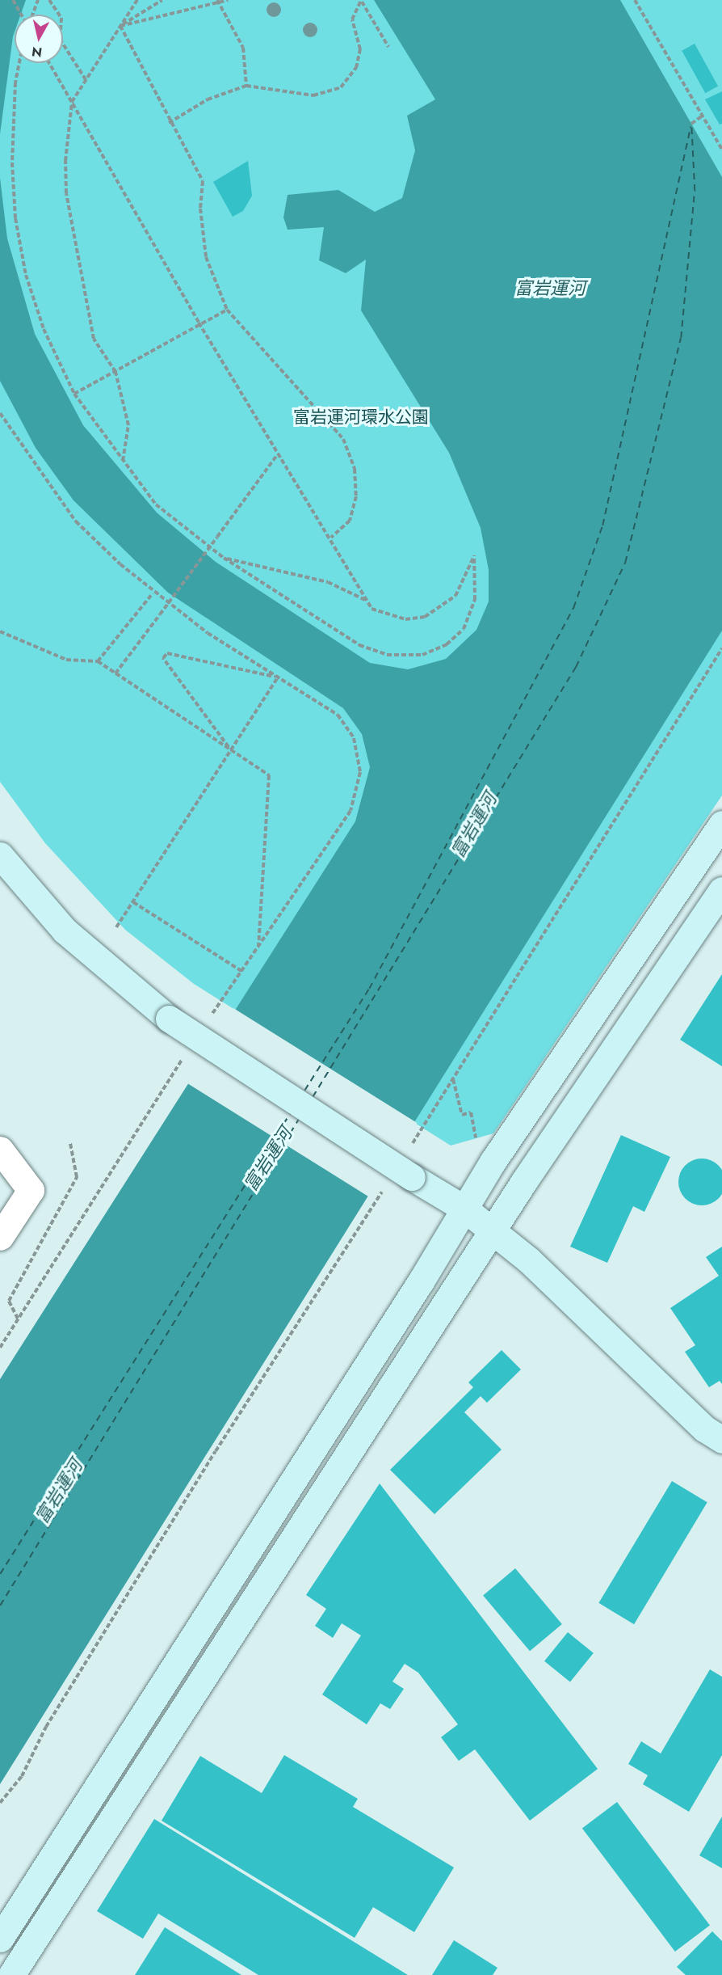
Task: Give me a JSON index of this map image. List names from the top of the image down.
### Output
{
  "water": ["富岩運河"],
  "parks": ["富岩運河環水公園"],
  "north": "bottom"
}
